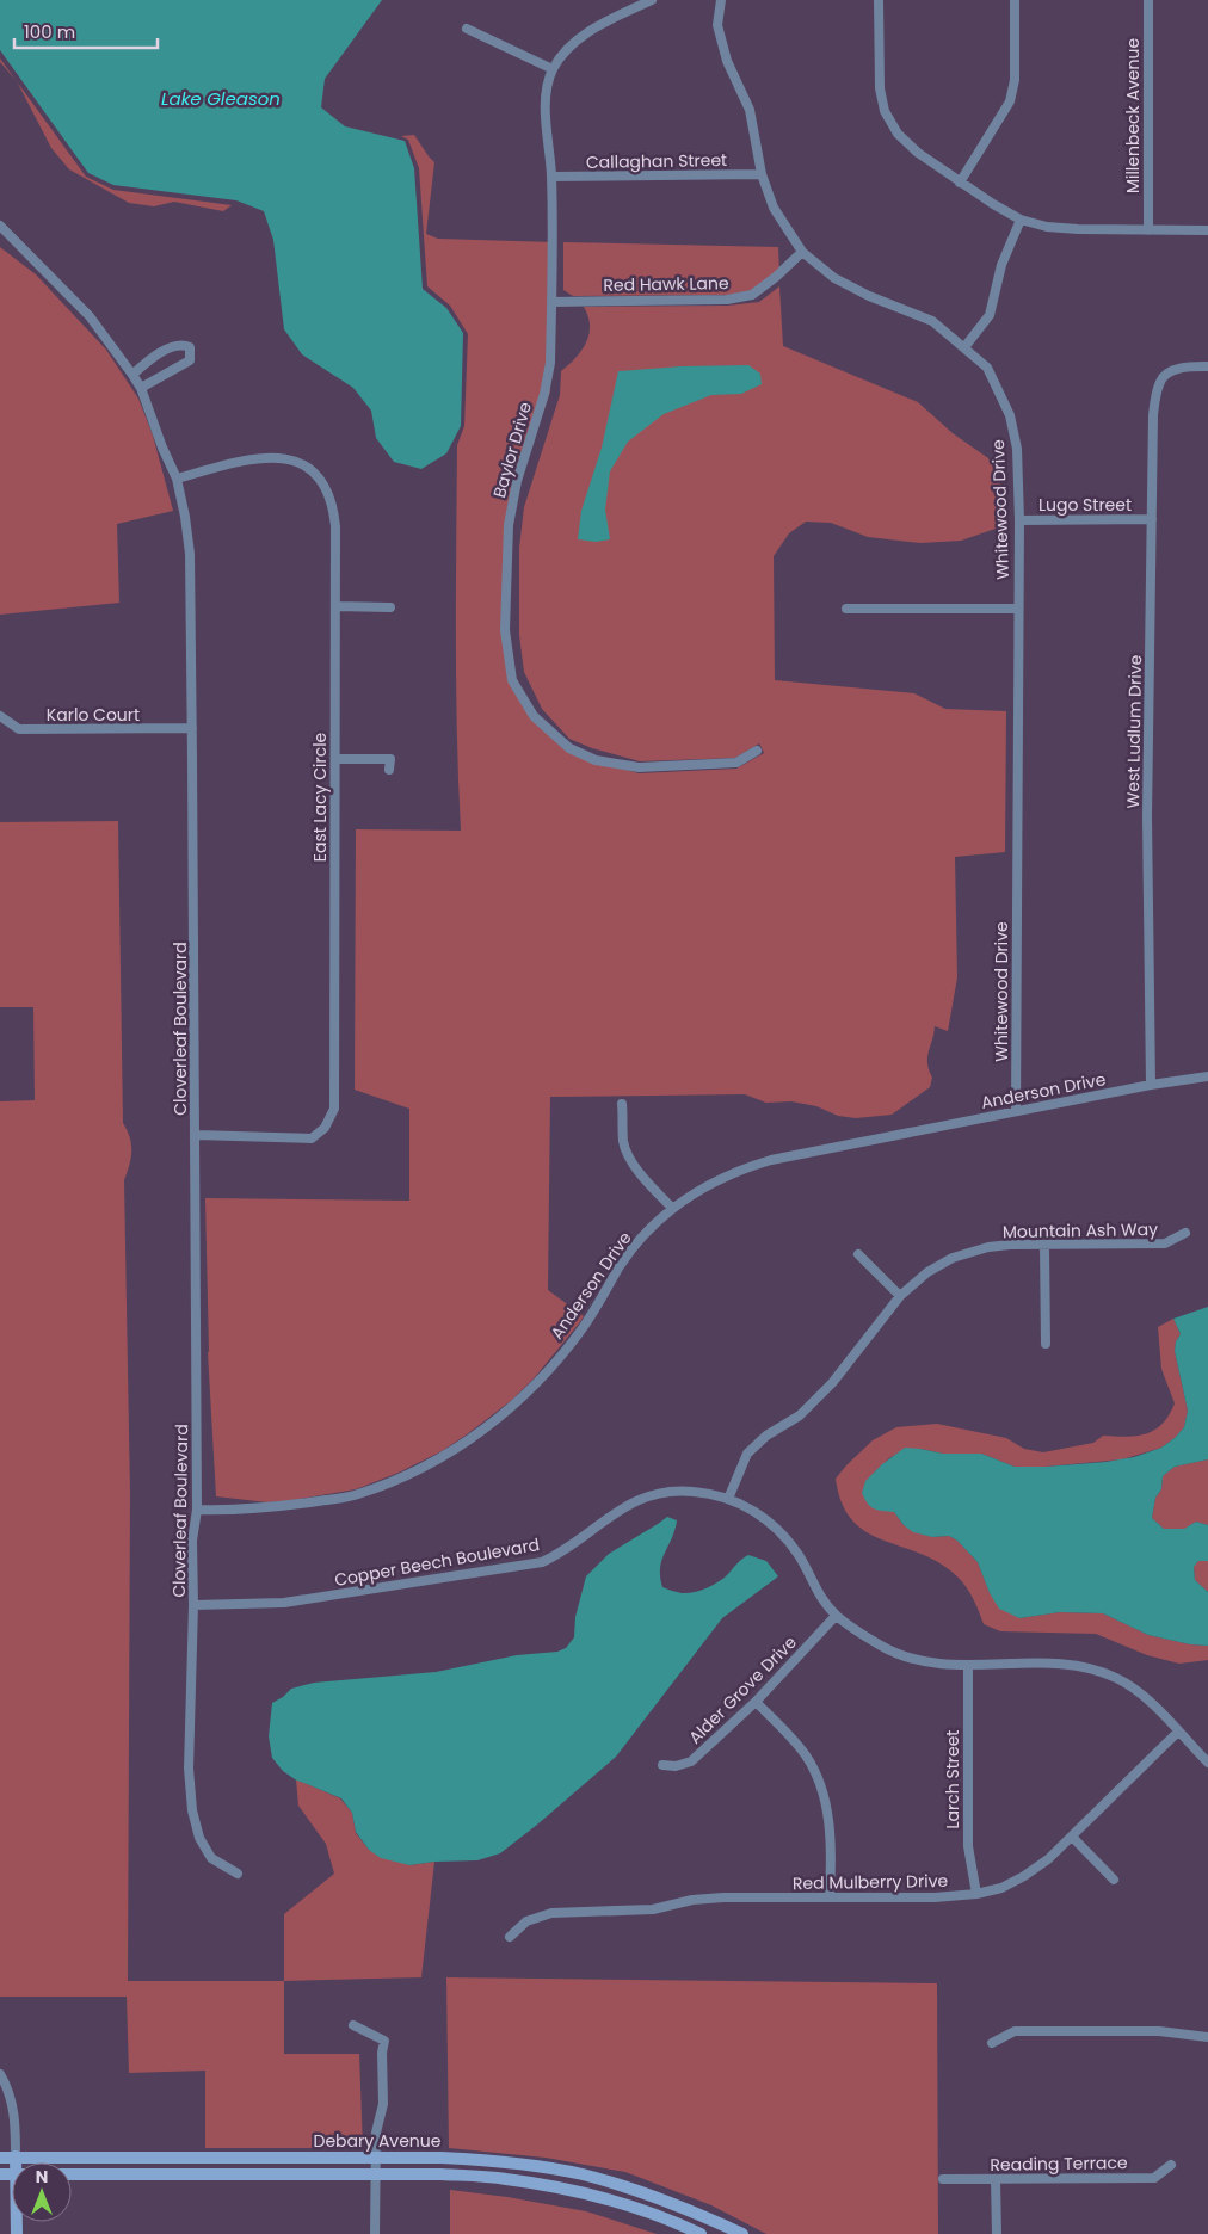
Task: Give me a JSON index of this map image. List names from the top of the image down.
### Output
{
  "streets": {
    "main road": ["Debary Avenue"],
    "street": [
      "Millenbeck Avenue",
      "Callaghan Street",
      "Red Hawk Lane",
      "Baylor Drive",
      "Lugo Street",
      "Whitewood Drive",
      "Karlo Court",
      "West Ludlum Drive",
      "East Lacy Circle",
      "Cloverleaf Boulevard",
      "Anderson Drive",
      "Mountain Ash Way",
      "Copper Beech Boulevard",
      "Alder Grove Drive",
      "Larch Street",
      "Red Mulberry Drive",
      "Reading Terrace"
    ]
  },
  "crossings": [
    ["Callaghan Street", "Baylor Drive"],
    ["Callaghan Street", "Whitewood Drive"],
    ["Red Hawk Lane", "Baylor Drive"],
    ["Red Hawk Lane", "Whitewood Drive"],
    ["Lugo Street", "Whitewood Drive"],
    ["Lugo Street", "West Ludlum Drive"],
    ["Whitewood Drive", "Anderson Drive"],
    ["Karlo Court", "Cloverleaf Boulevard"],
    ["West Ludlum Drive", "Anderson Drive"],
    ["East Lacy Circle", "Cloverleaf Boulevard"],
    ["Cloverleaf Boulevard", "Anderson Drive"],
    ["Cloverleaf Boulevard", "Copper Beech Boulevard"],
    ["Mountain Ash Way", "Copper Beech Boulevard"],
    ["Copper Beech Boulevard", "Alder Grove Drive"],
    ["Copper Beech Boulevard", "Larch Street"],
    ["Copper Beech Boulevard", "Red Mulberry Drive"],
    ["Larch Street", "Red Mulberry Drive"]
  ],
  "water": ["Lake Gleason"],
  "scale_bar": "100 m",
  "north": "top"
}
